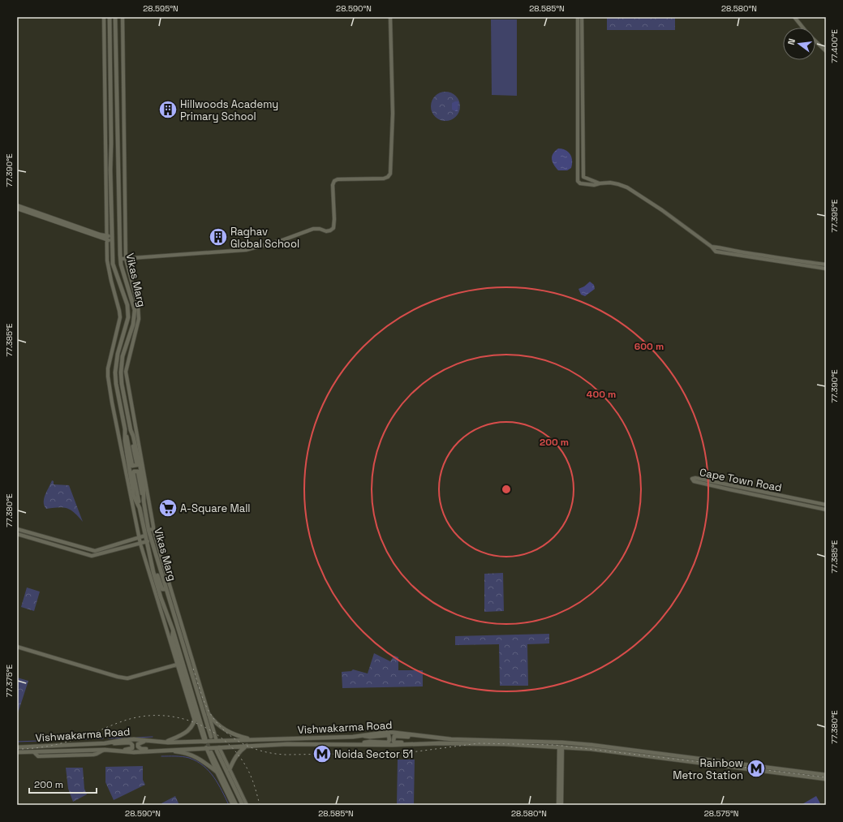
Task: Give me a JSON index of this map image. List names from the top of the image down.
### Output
{
  "streets": {
    "main road": ["Vikas Marg", "Vishwakarma Road"],
    "street": ["Cape Town Road"]
  },
  "crossings": [
    ["Vikas Marg", "Vishwakarma Road"]
  ],
  "places": {
    "building": ["Hillwoods Academy Primary School", "Raghav Global School"],
    "supermarket": ["A-Square Mall"],
    "metro station": ["Noida Sector 51", "Rainbow Metro Station"]
  },
  "scale_bar": "200 m",
  "north": "left",
  "coordinates": [
    "28.595°N",
    "28.590°N",
    "28.585°N",
    "28.580°N",
    "77.400°E",
    "77.390°E",
    "77.395°E",
    "77.385°E",
    "77.380°E",
    "77.375°E",
    "28.575°N"
  ],
  "rings": ["600 m", "400 m", "200 m"]
}
